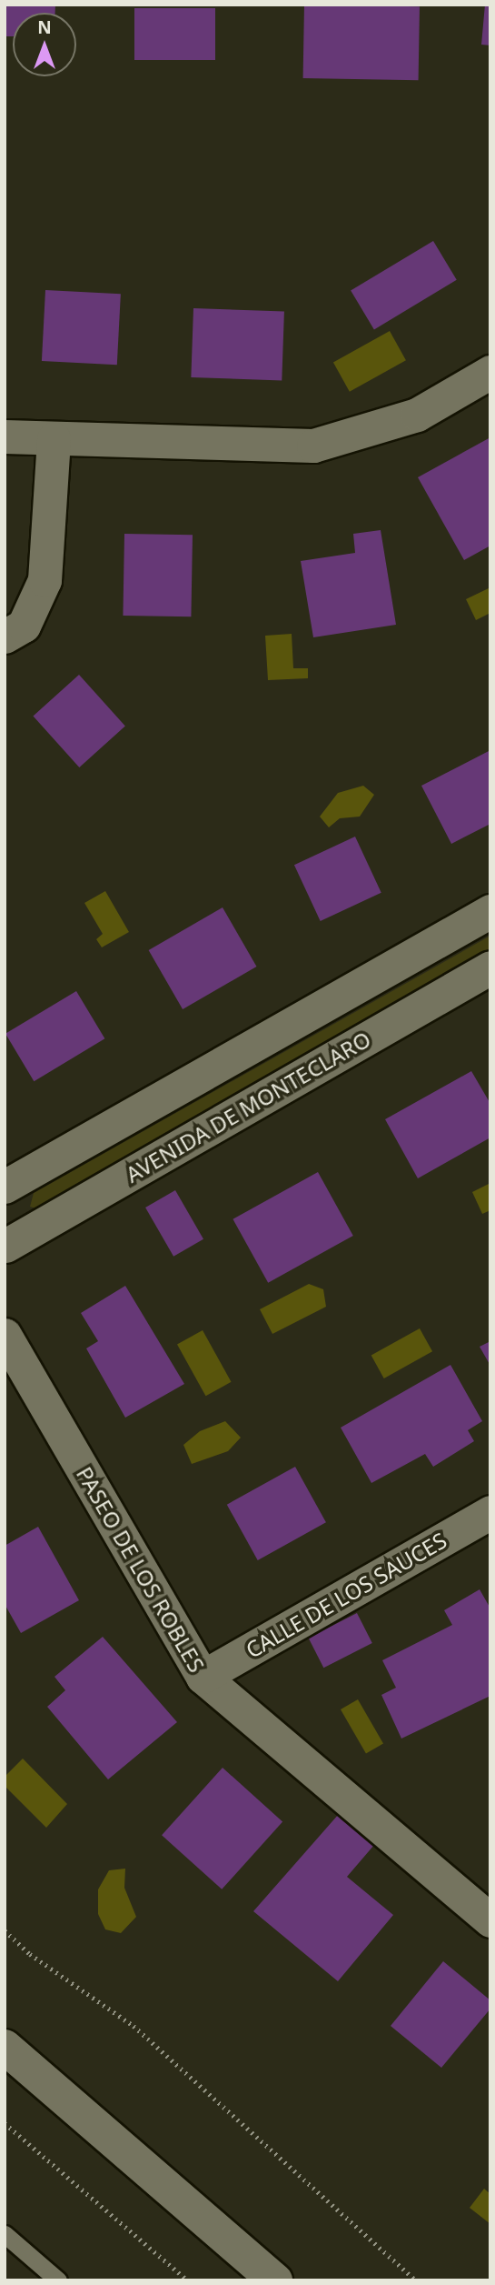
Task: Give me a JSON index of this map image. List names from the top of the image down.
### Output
{
  "streets": {
    "street": ["AVENIDA DE MONTECLARO", "PASEO DE LOS ROBLES", "CALLE DE LOS SAUCES"]
  },
  "crossings": [
    ["PASEO DE LOS ROBLES", "CALLE DE LOS SAUCES"]
  ],
  "north": "top"
}
